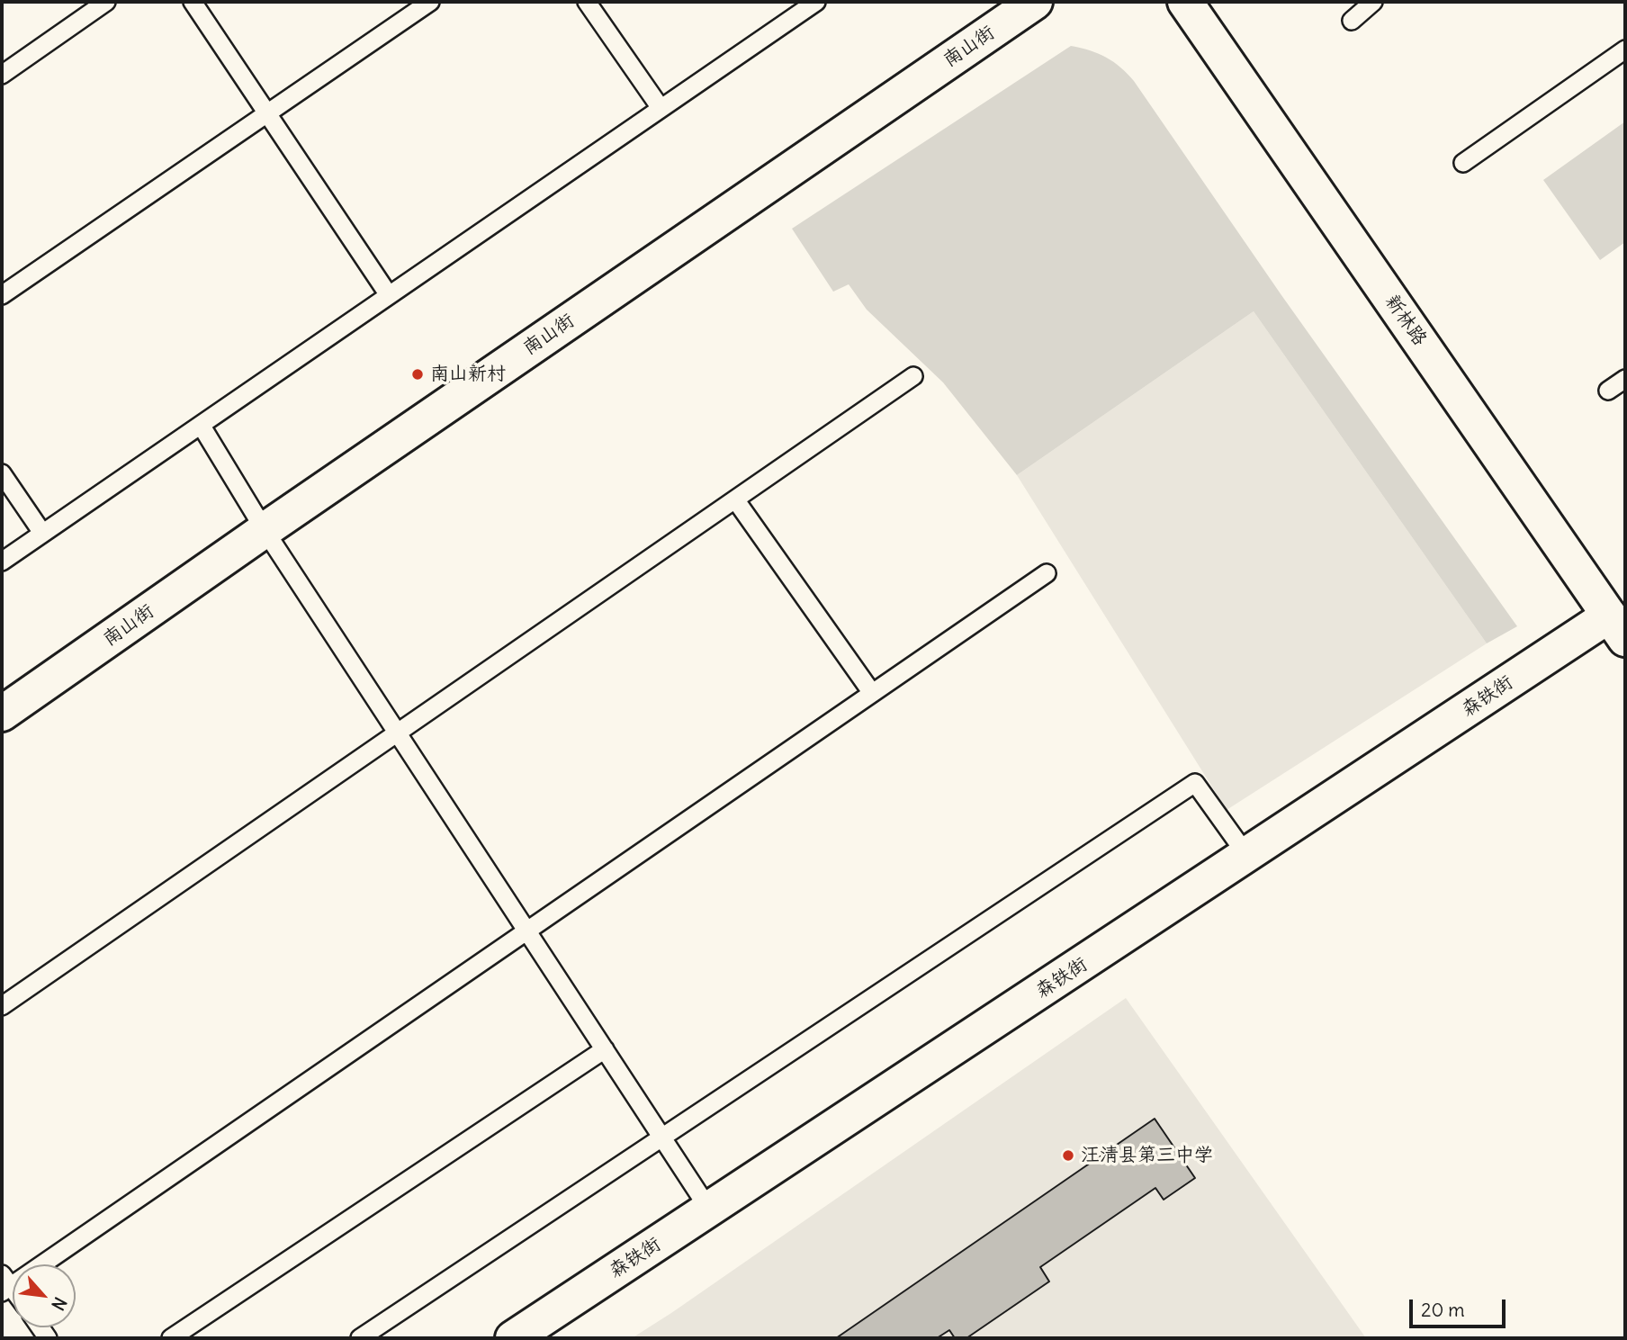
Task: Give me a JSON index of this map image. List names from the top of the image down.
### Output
{
  "streets": {
    "main road": ["南山街", "新林路", "森铁街"]
  },
  "crossings": [
    ["新林路", "森铁街"]
  ],
  "places": ["南山新村", "汪清县第三中学"],
  "scale_bar": "20 m",
  "north": "bottom right"
}
